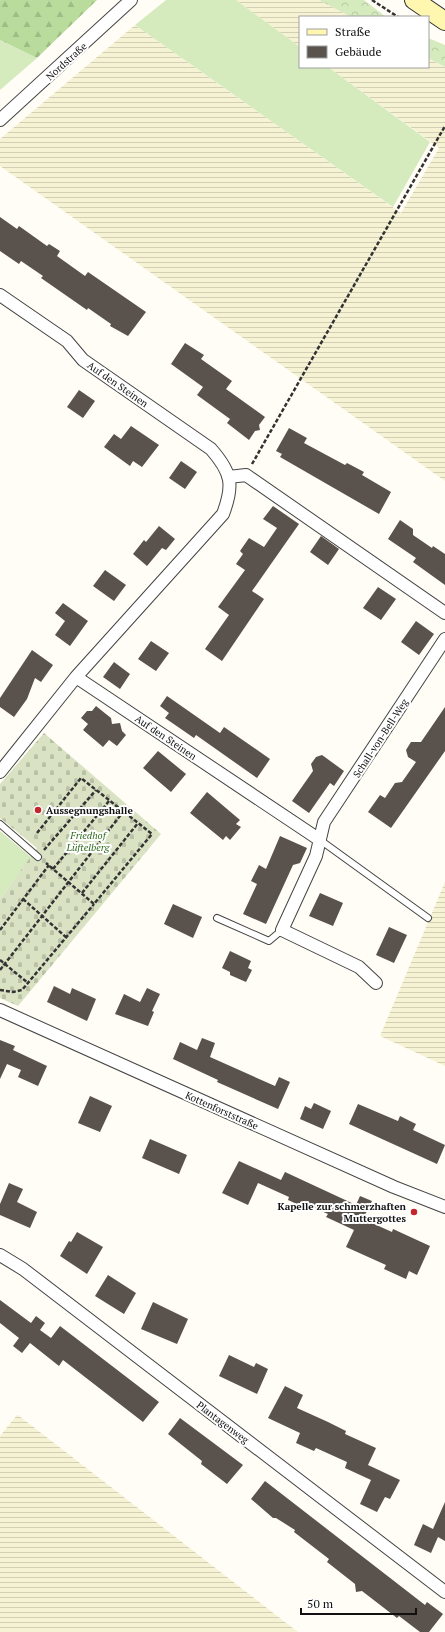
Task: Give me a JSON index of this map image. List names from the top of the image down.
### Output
{
  "streets": {
    "street": [
      "Nordstraße",
      "Auf den Steinen",
      "Schall-von-Bell-Weg",
      "Kottenforststraße",
      "Plantagenweg"
    ]
  },
  "crossings": [
    ["Auf den Steinen", "Schall-von-Bell-Weg"]
  ],
  "parks": ["Friedhof Lüftelberg"],
  "places": ["Aussegnungshalle", "Kapelle zur schmerzhaften Muttergottes"],
  "legend": ["Straße", "Gebäude"],
  "scale_bar": "50 m"
}
